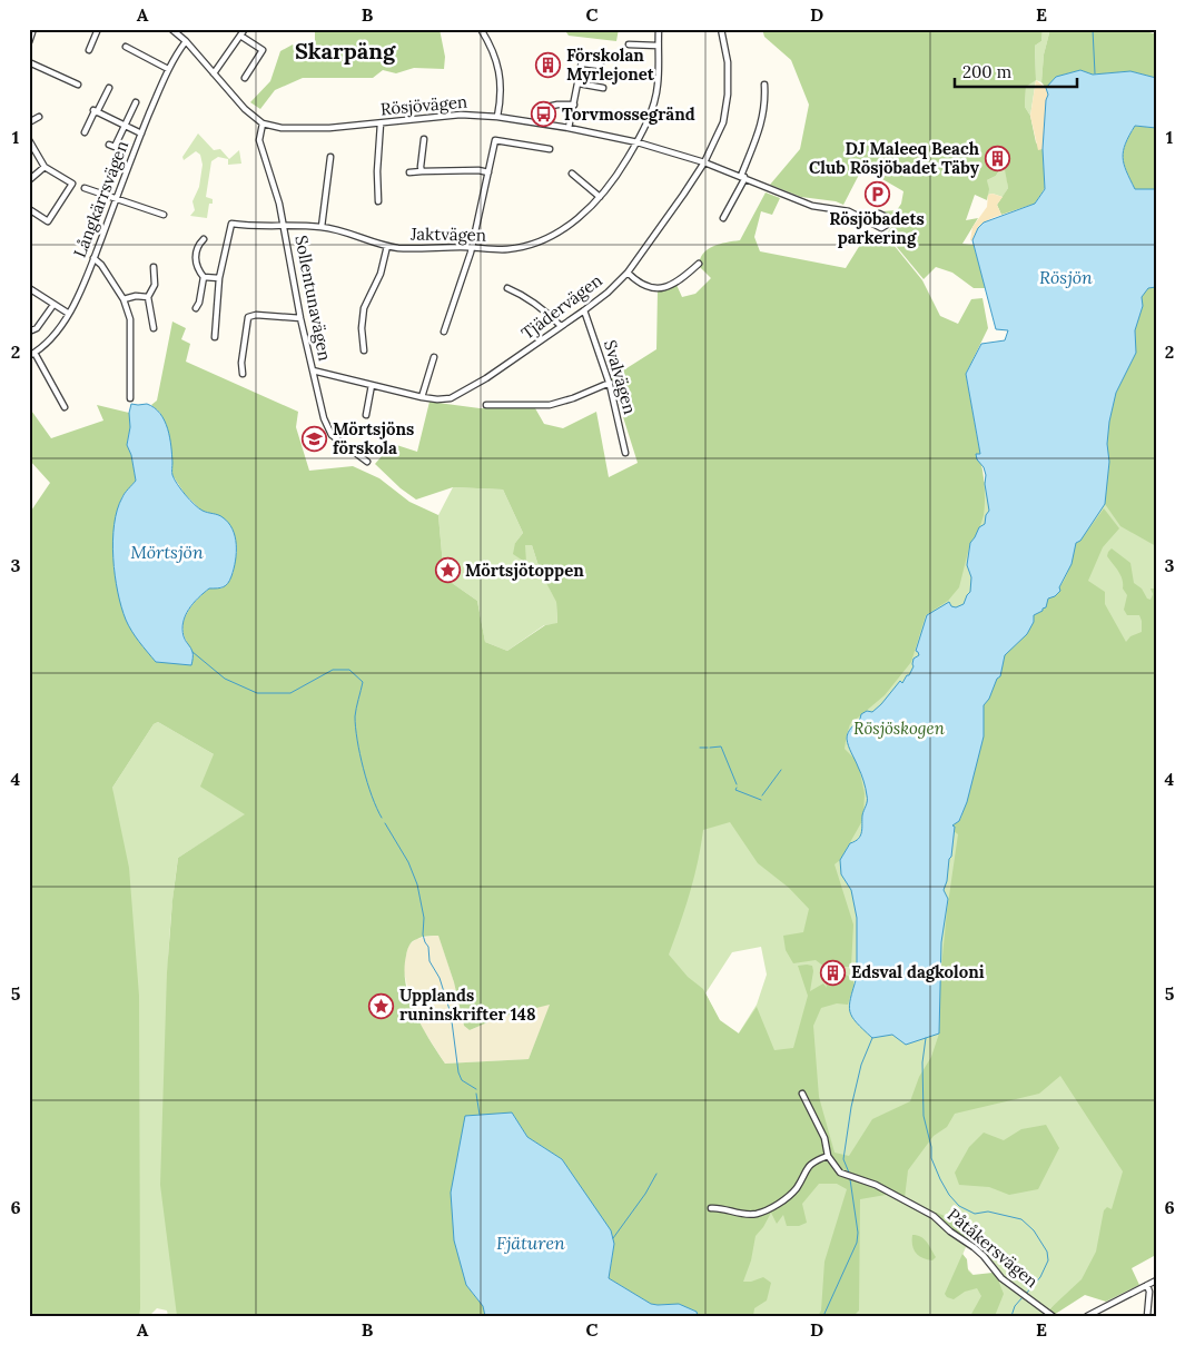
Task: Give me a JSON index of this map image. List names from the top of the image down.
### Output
{
  "streets": {
    "street": [
      "Rösjövägen",
      "Långkärrsvägen",
      "Jaktvägen",
      "Sollentunavägen",
      "Tjädervägen",
      "Svalvägen",
      "Påtåkersvägen"
    ]
  },
  "crossings": [
    ["Rösjövägen", "Jaktvägen"],
    ["Rösjövägen", "Sollentunavägen"],
    ["Rösjövägen", "Tjädervägen"],
    ["Jaktvägen", "Sollentunavägen"],
    ["Sollentunavägen", "Tjädervägen"],
    ["Tjädervägen", "Svalvägen"]
  ],
  "districts": ["Skarpäng"],
  "water": ["Rösjön", "Mörtsjön", "Fjäturen"],
  "parks": ["Rösjöskogen"],
  "places": {
    "building": ["Förskolan Myrlejonet", "DJ Maleeq Beach Club Rösjöbadet Täby", "Edsval dagkoloni"],
    "bus stop": ["Torvmossegränd"],
    "parking": ["Rösjöbadets parkering"],
    "school or university": ["Mörtsjöns förskola"],
    "place": ["Mörtsjötoppen", "Upplands runinskrifter 148"]
  },
  "scale_bar": "200 m",
  "grid": {
    "columns": [
      "A",
      "B",
      "C",
      "D",
      "E"
    ],
    "rows": [
      "1",
      "2",
      "3",
      "4",
      "5",
      "6"
    ]
  }
}
